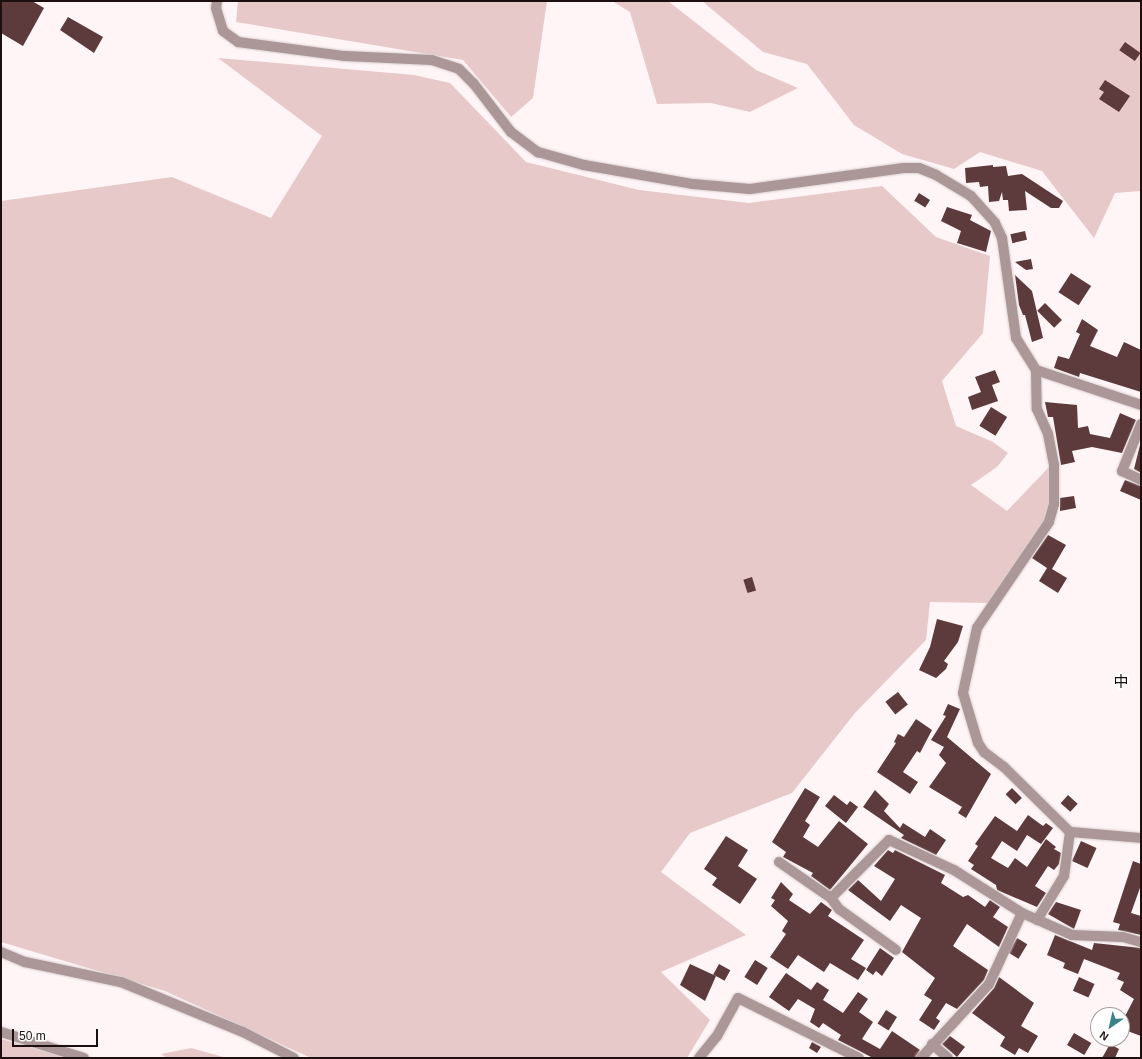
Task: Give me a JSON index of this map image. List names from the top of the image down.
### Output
{
  "districts": ["中"],
  "scale_bar": "50 m",
  "north": "bottom left"
}
